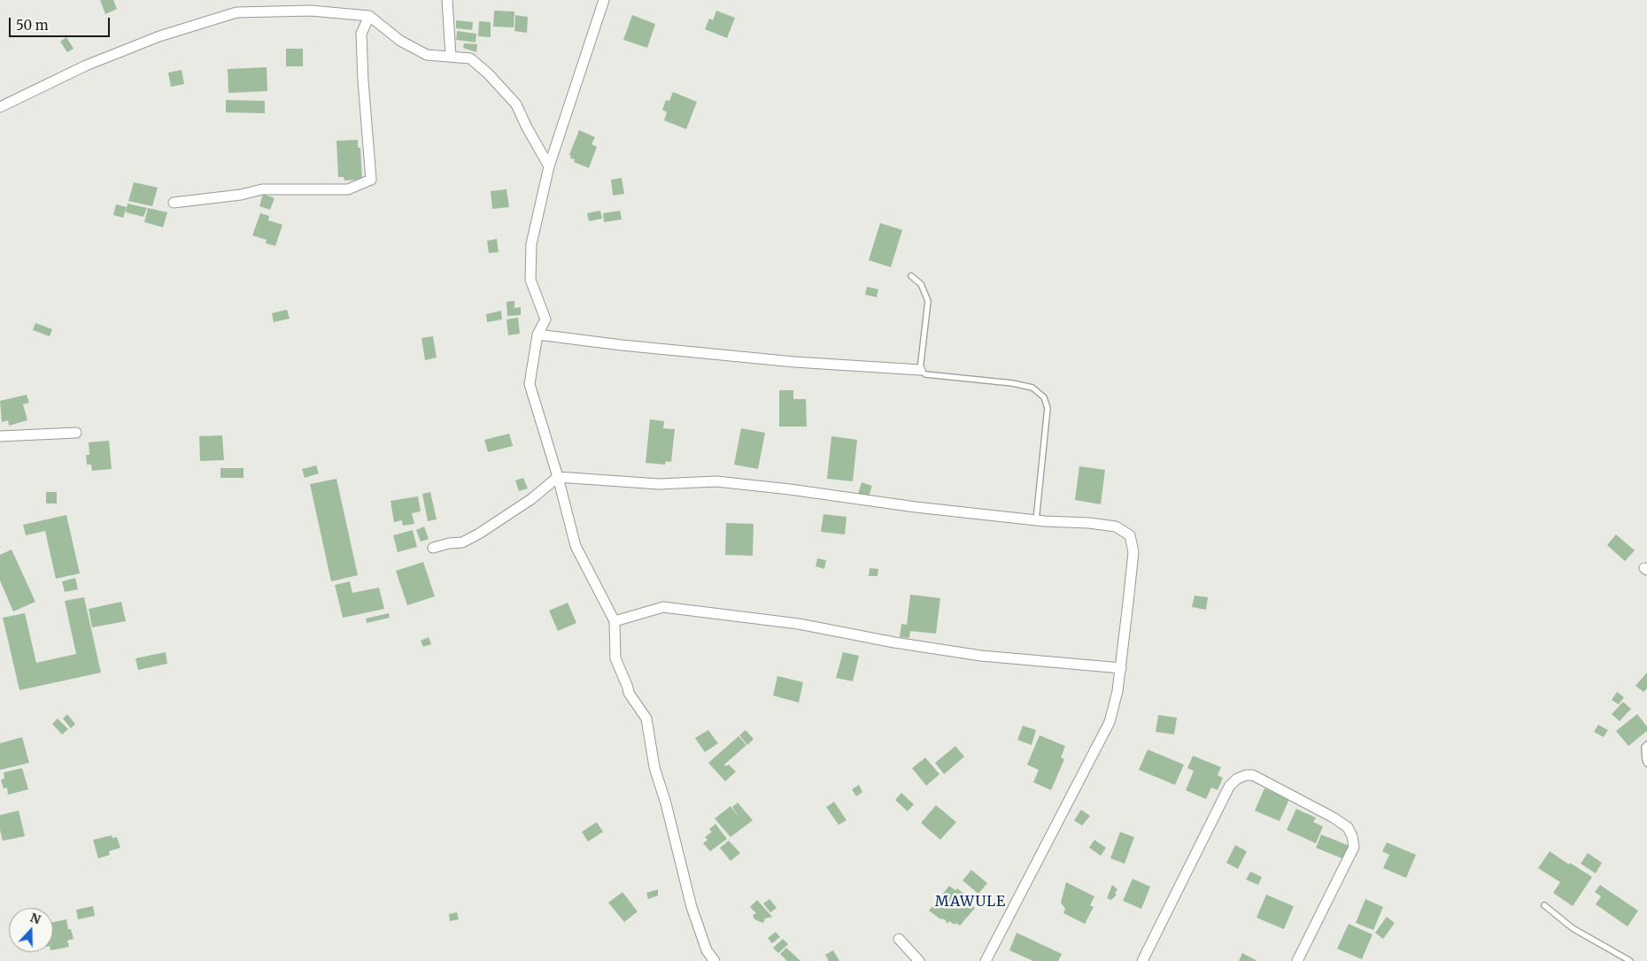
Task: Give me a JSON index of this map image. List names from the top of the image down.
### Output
{
  "districts": ["MAWULE"],
  "scale_bar": "50 m",
  "north": "top"
}
